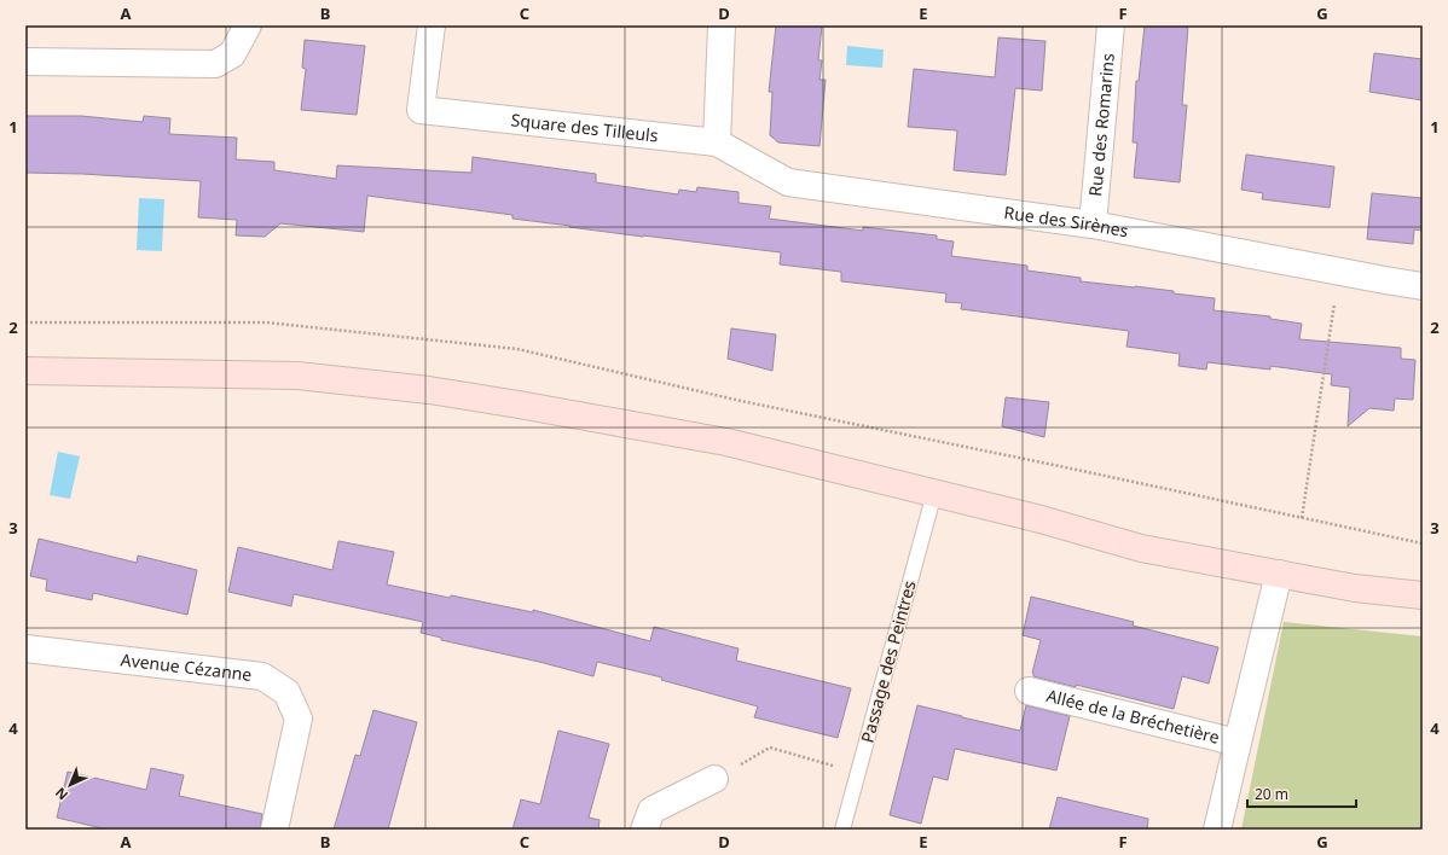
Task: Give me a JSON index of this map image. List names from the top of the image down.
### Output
{
  "streets": {
    "street": [
      "Rue des Romarins",
      "Square des Tilleuls",
      "Rue des Sirènes",
      "Avenue Cézanne",
      "Allée de la Bréchetière"
    ],
    "lane": ["Passage des Peintres"]
  },
  "crossings": [
    ["Rue des Romarins", "Rue des Sirènes"],
    ["Square des Tilleuls", "Rue des Sirènes"]
  ],
  "scale_bar": "20 m",
  "north": "bottom left",
  "grid": {
    "columns": [
      "A",
      "B",
      "C",
      "D",
      "E",
      "F",
      "G"
    ],
    "rows": [
      "1",
      "2",
      "3",
      "4"
    ]
  }
}
